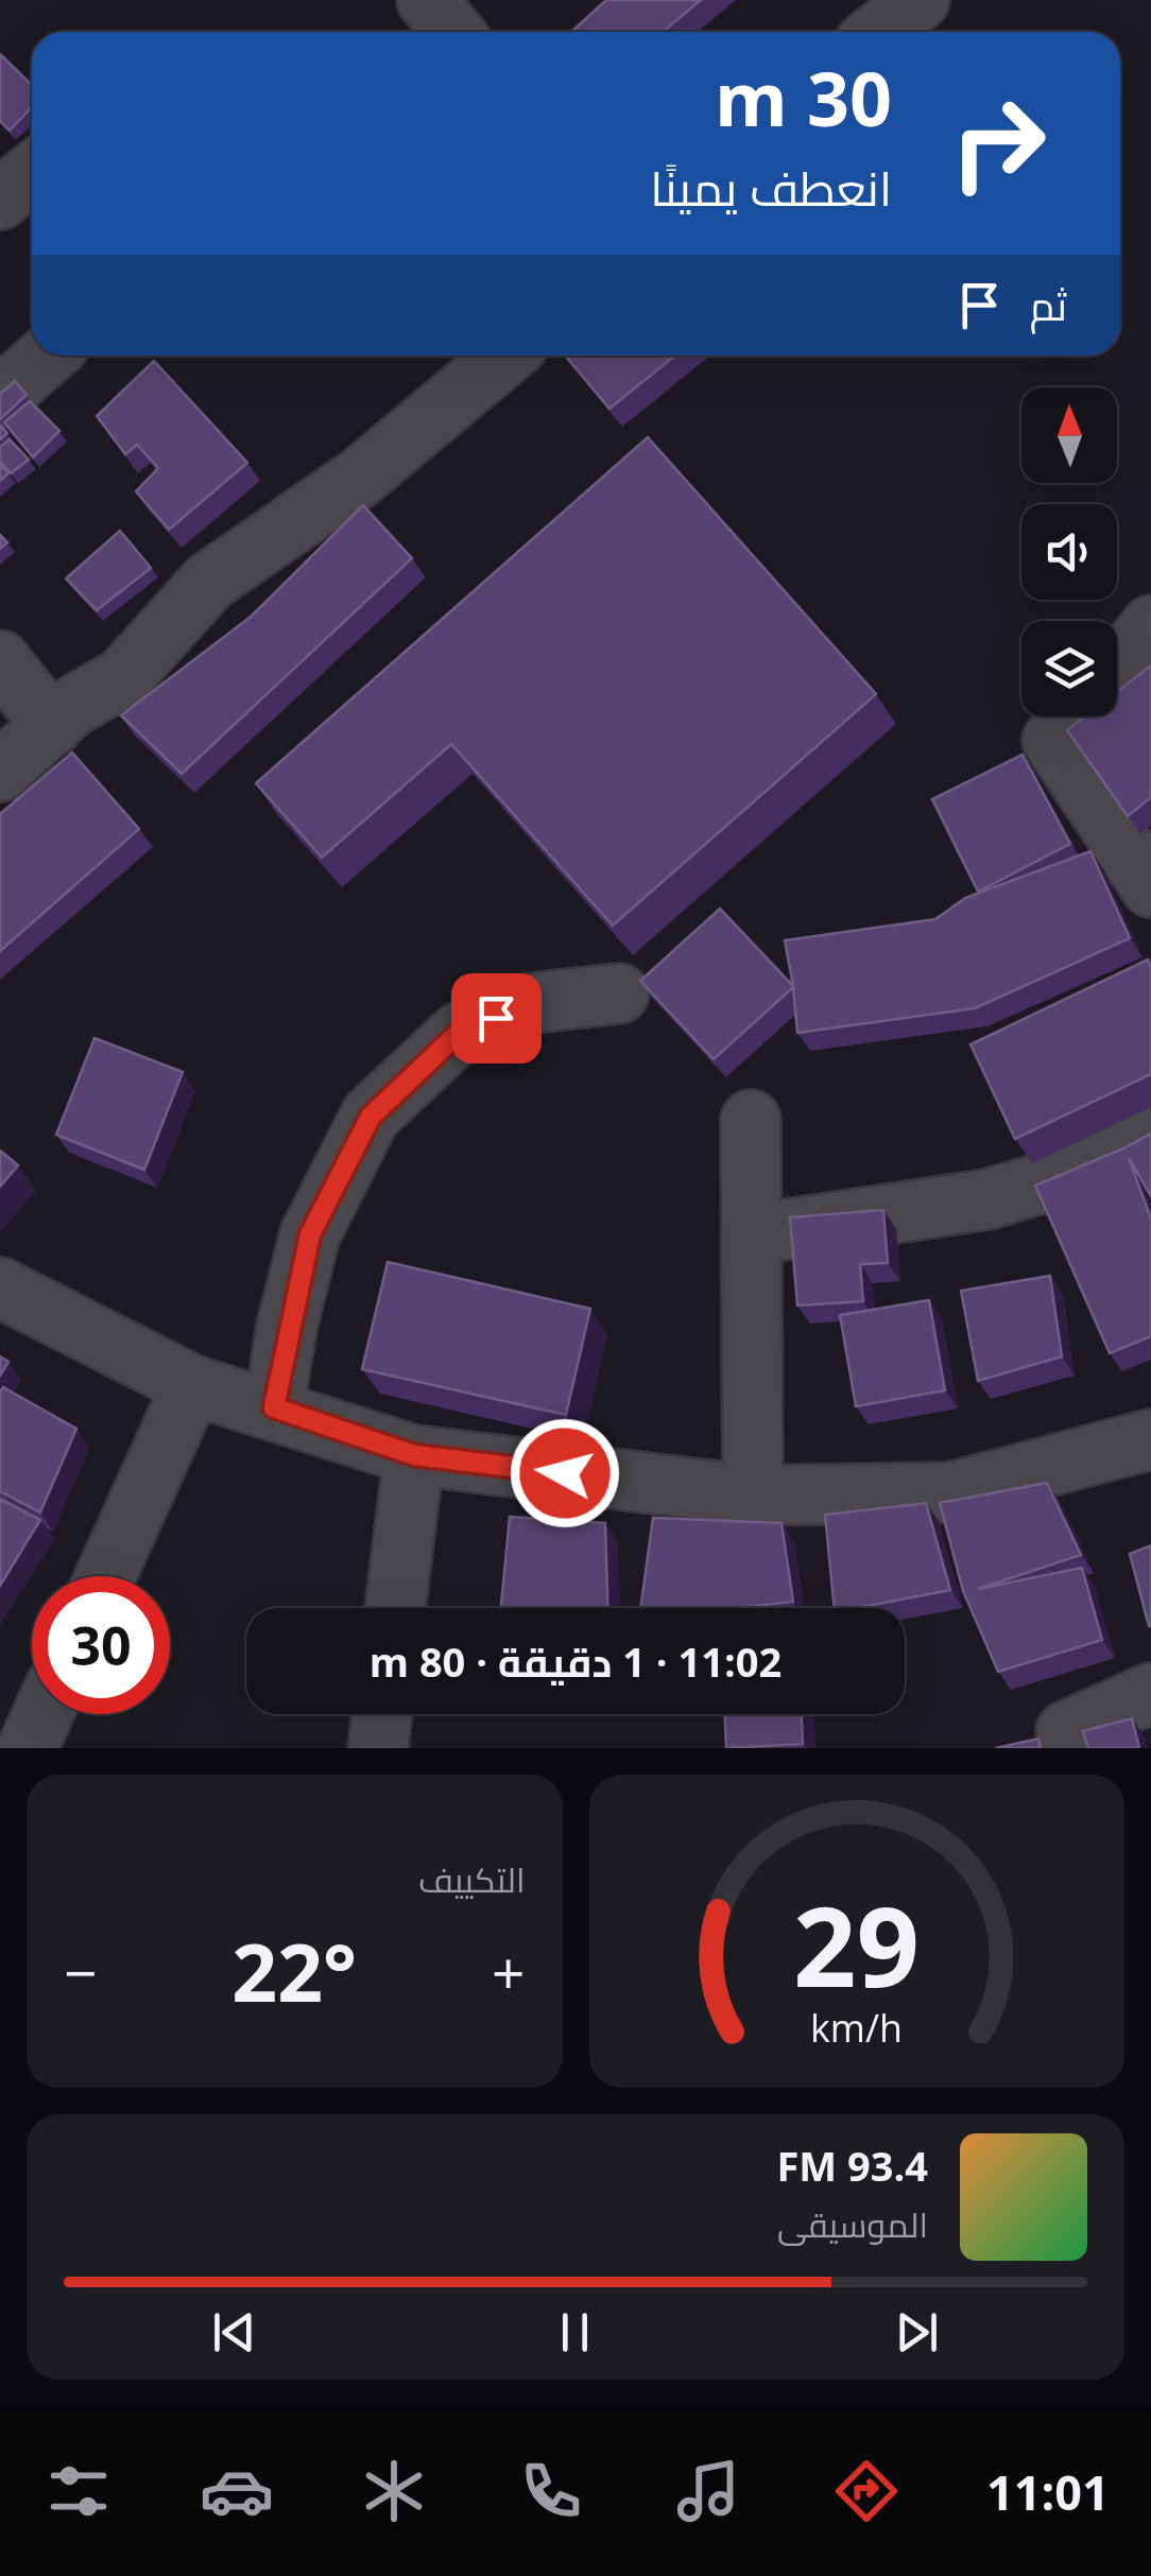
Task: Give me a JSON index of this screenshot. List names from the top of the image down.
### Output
{
  "north": "top",
  "page": {
    "turn": ["30 m", "انعطف يمينًا"],
    "then": "ثم",
    "limit": "30",
    "trip": "11:02 · 1 دقيقة · 80 m",
    "tile": "التكييف",
    "heat": ["−", "22°", "+"],
    "song": ["93.4 FM", "الموسيقى"],
    "tabs": "11:01",
    "gauge": ["29", "km/h"]
  }
}
